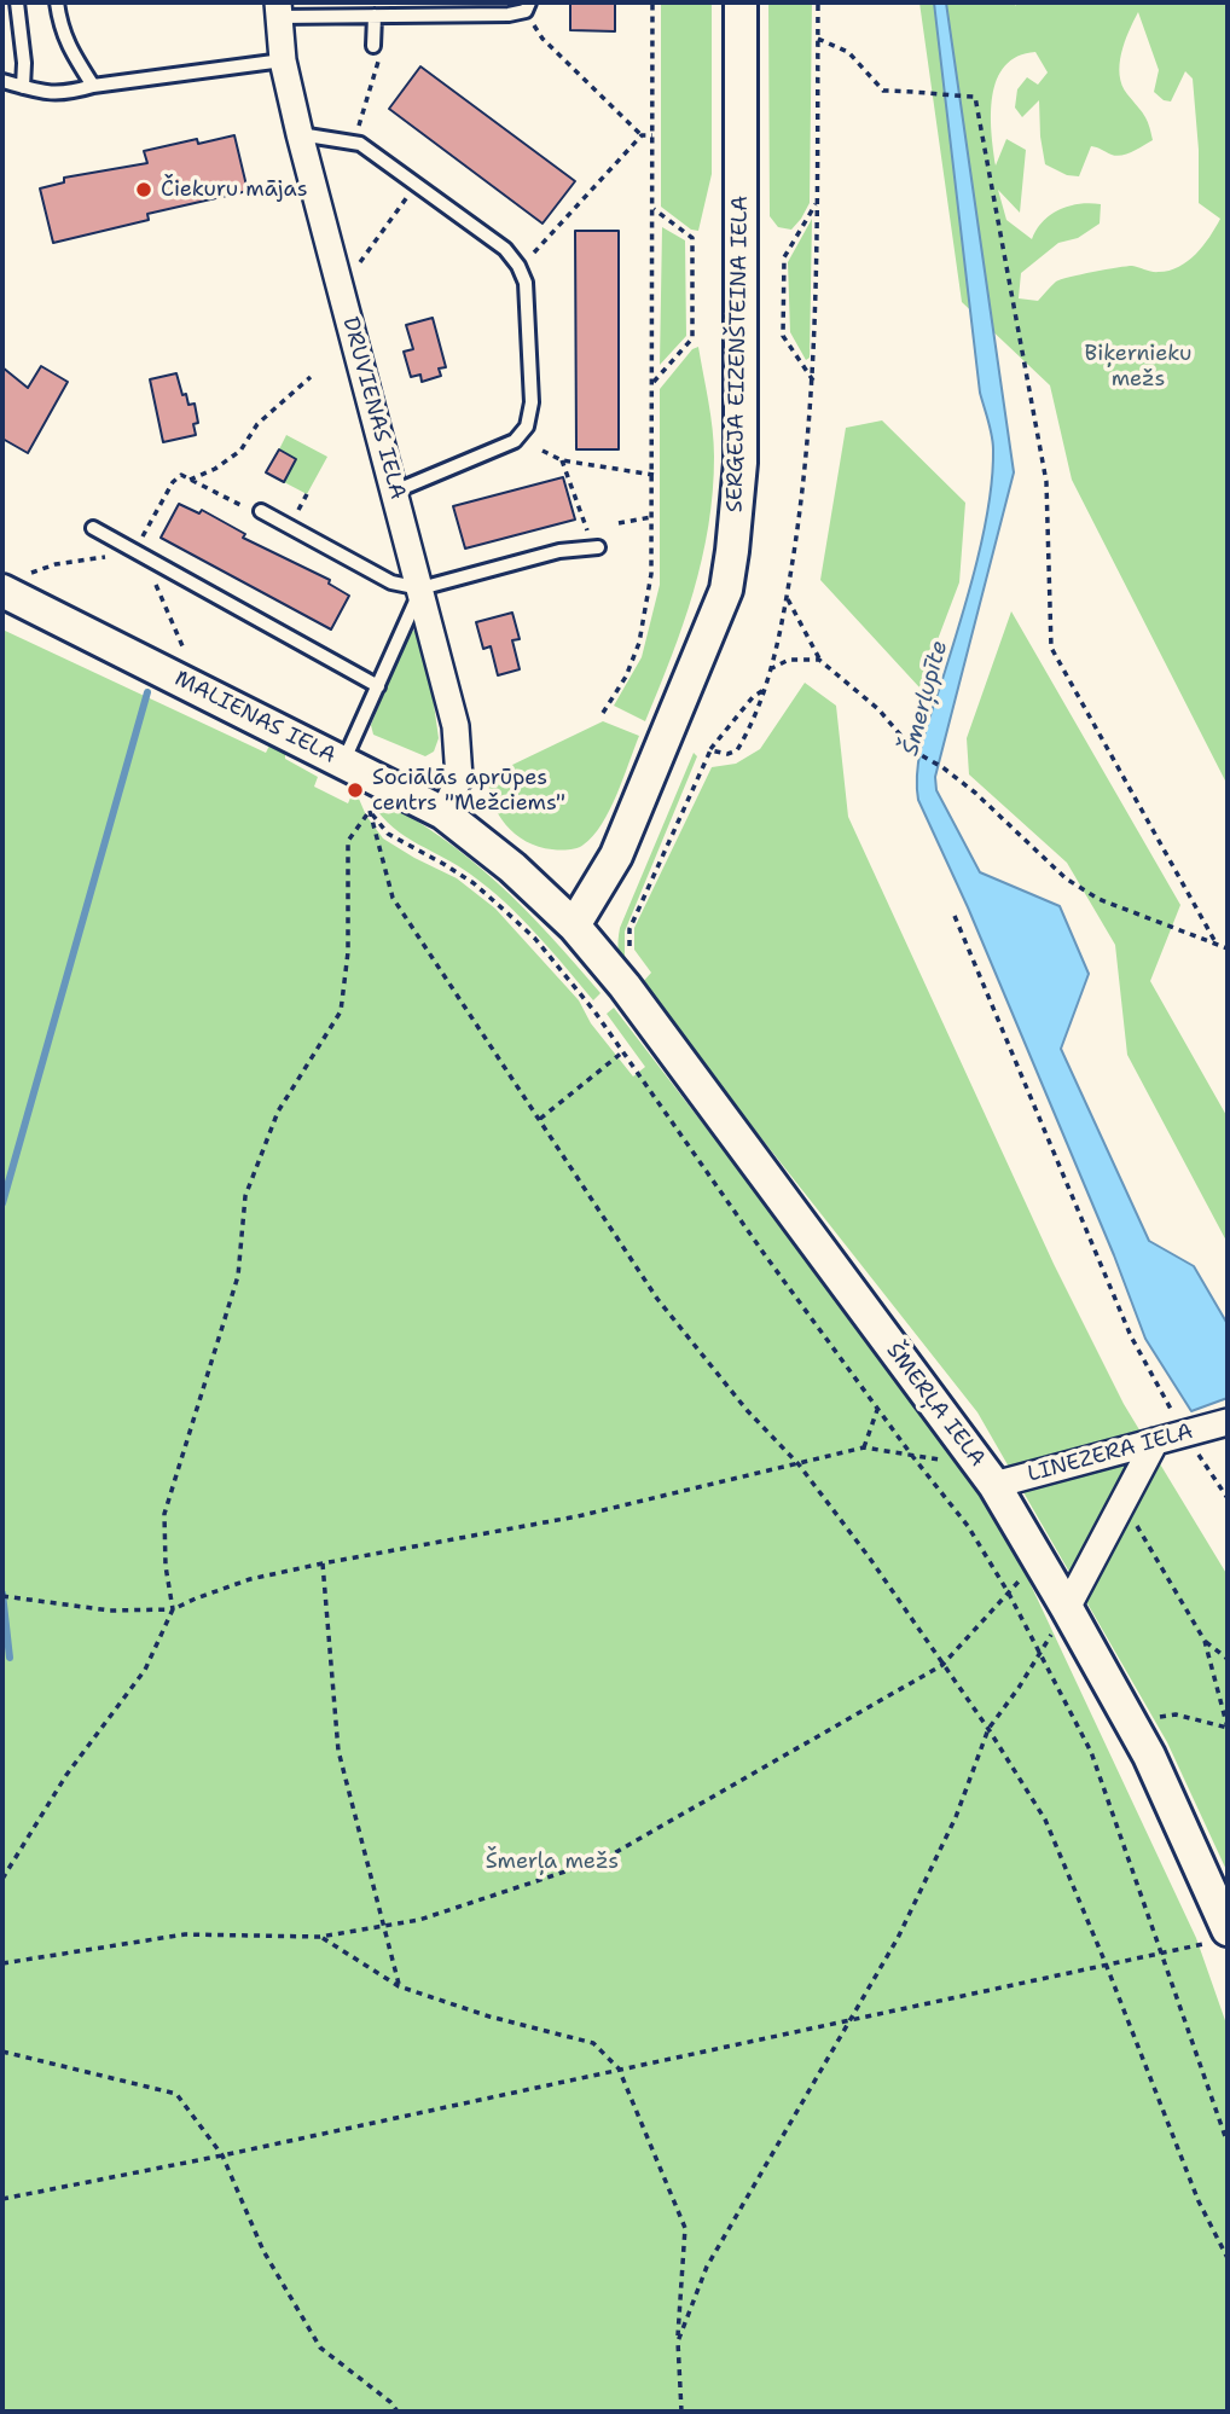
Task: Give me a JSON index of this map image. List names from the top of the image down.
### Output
{
  "streets": {
    "street": [
      "SERGEJA EIZENŠTEINA IELA",
      "DRUVIENAS IELA",
      "MALIENAS IELA",
      "ŠMERĻA IELA",
      "LINEZERA IELA"
    ]
  },
  "crossings": [
    ["SERGEJA EIZENŠTEINA IELA", "MALIENAS IELA"],
    ["SERGEJA EIZENŠTEINA IELA", "ŠMERĻA IELA"],
    ["DRUVIENAS IELA", "MALIENAS IELA"],
    ["MALIENAS IELA", "ŠMERĻA IELA"],
    ["ŠMERĻA IELA", "LINEZERA IELA"]
  ],
  "water": ["Šmerļupīte"],
  "parks": ["Biķernieku mežs", "Šmerļa mežs"],
  "places": ["Čiekuru mājas", "Sociālās aprūpes centrs \"Mežciems\""]
}
